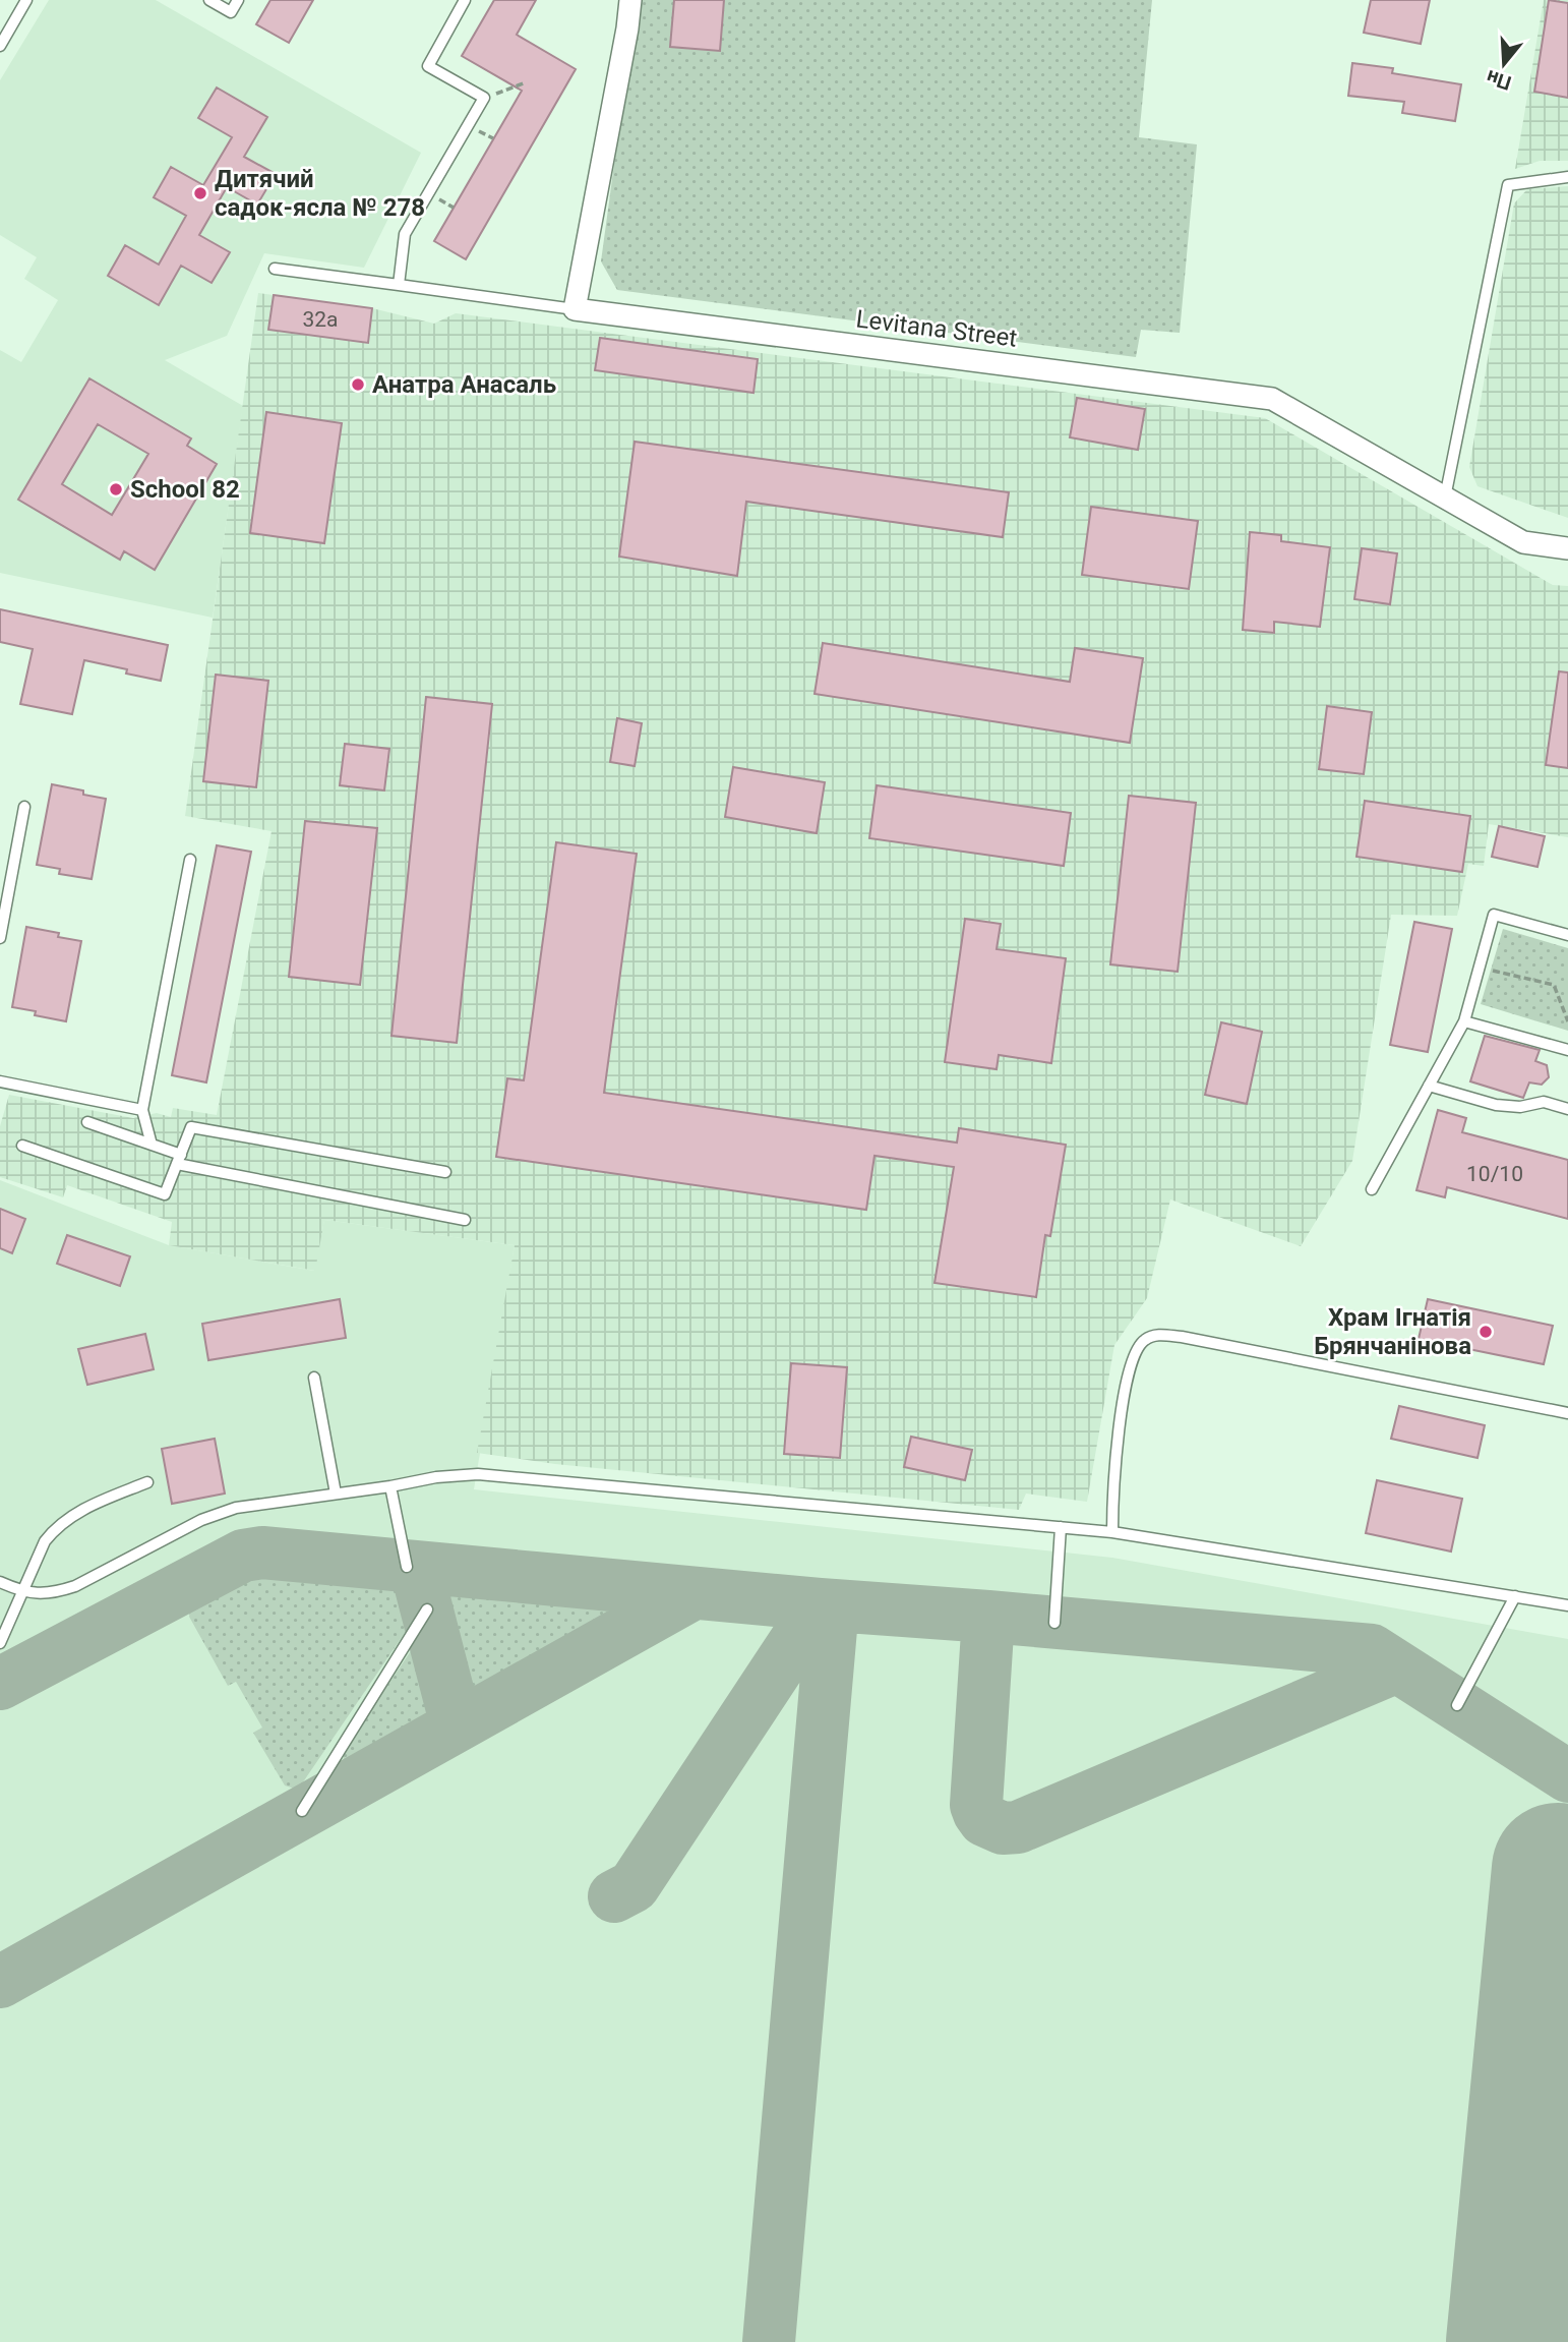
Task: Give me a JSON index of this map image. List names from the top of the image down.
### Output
{
  "streets": {
    "street": ["Levitana Street"]
  },
  "places": [
    "Дитячий садок-ясла № 278",
    "Анатра Анасаль",
    "School 82",
    "Храм Ігнатія Брянчанінова"
  ],
  "house_numbers": ["32а", "10/10"],
  "north": "bottom"
}
